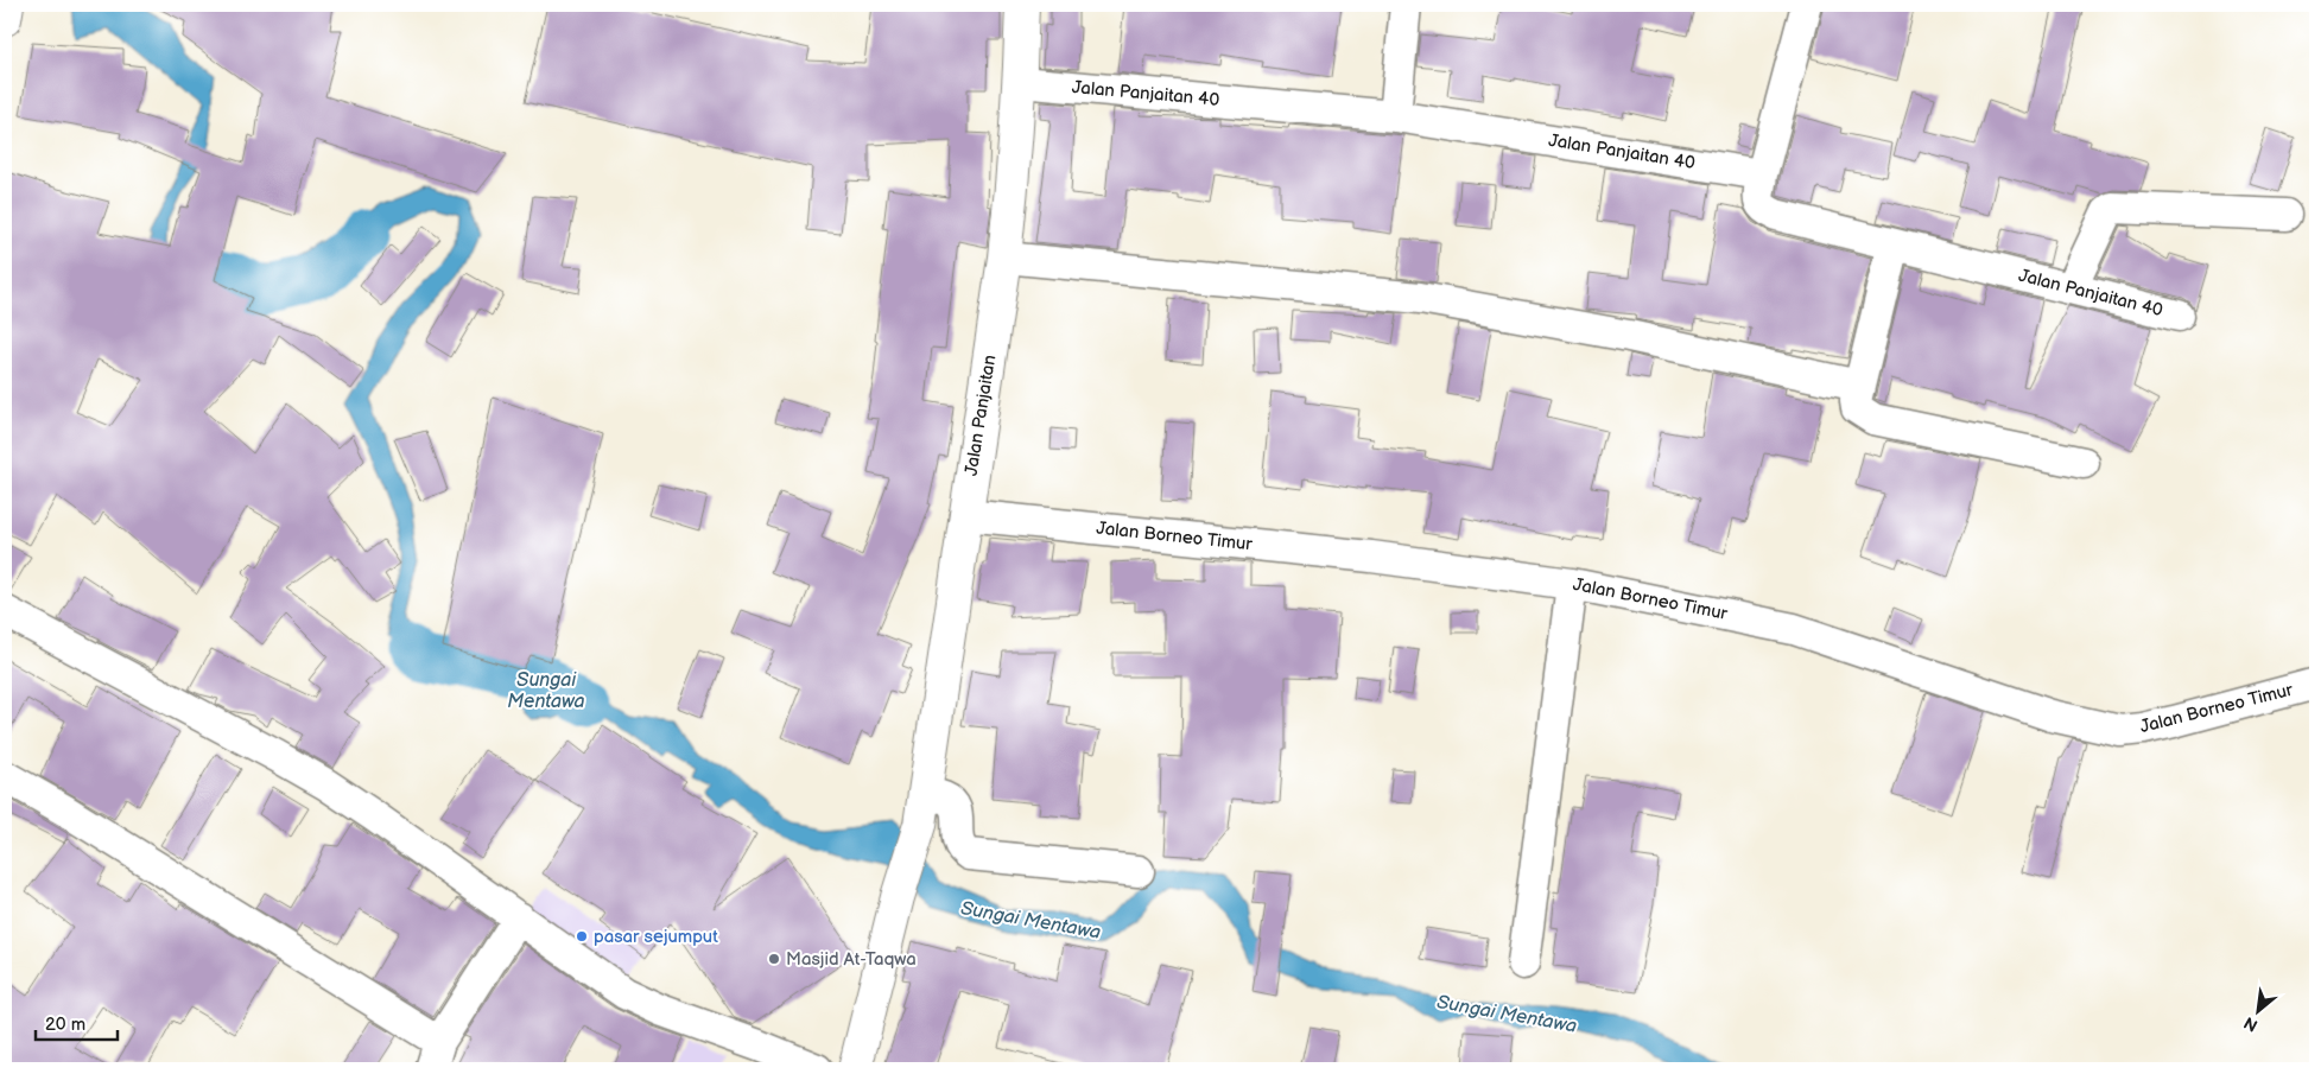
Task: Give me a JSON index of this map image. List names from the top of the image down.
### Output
{
  "streets": {
    "street": ["Jalan Panjaitan 40", "Jalan Panjaitan", "Jalan Borneo Timur"]
  },
  "crossings": [
    ["Jalan Panjaitan 40", "Jalan Panjaitan"],
    ["Jalan Panjaitan", "Jalan Borneo Timur"]
  ],
  "water": ["Sungai Mentawa"],
  "places": ["pasar sejumput", "Masjid At-Taqwa"],
  "scale_bar": "20 m",
  "north": "bottom left"
}
